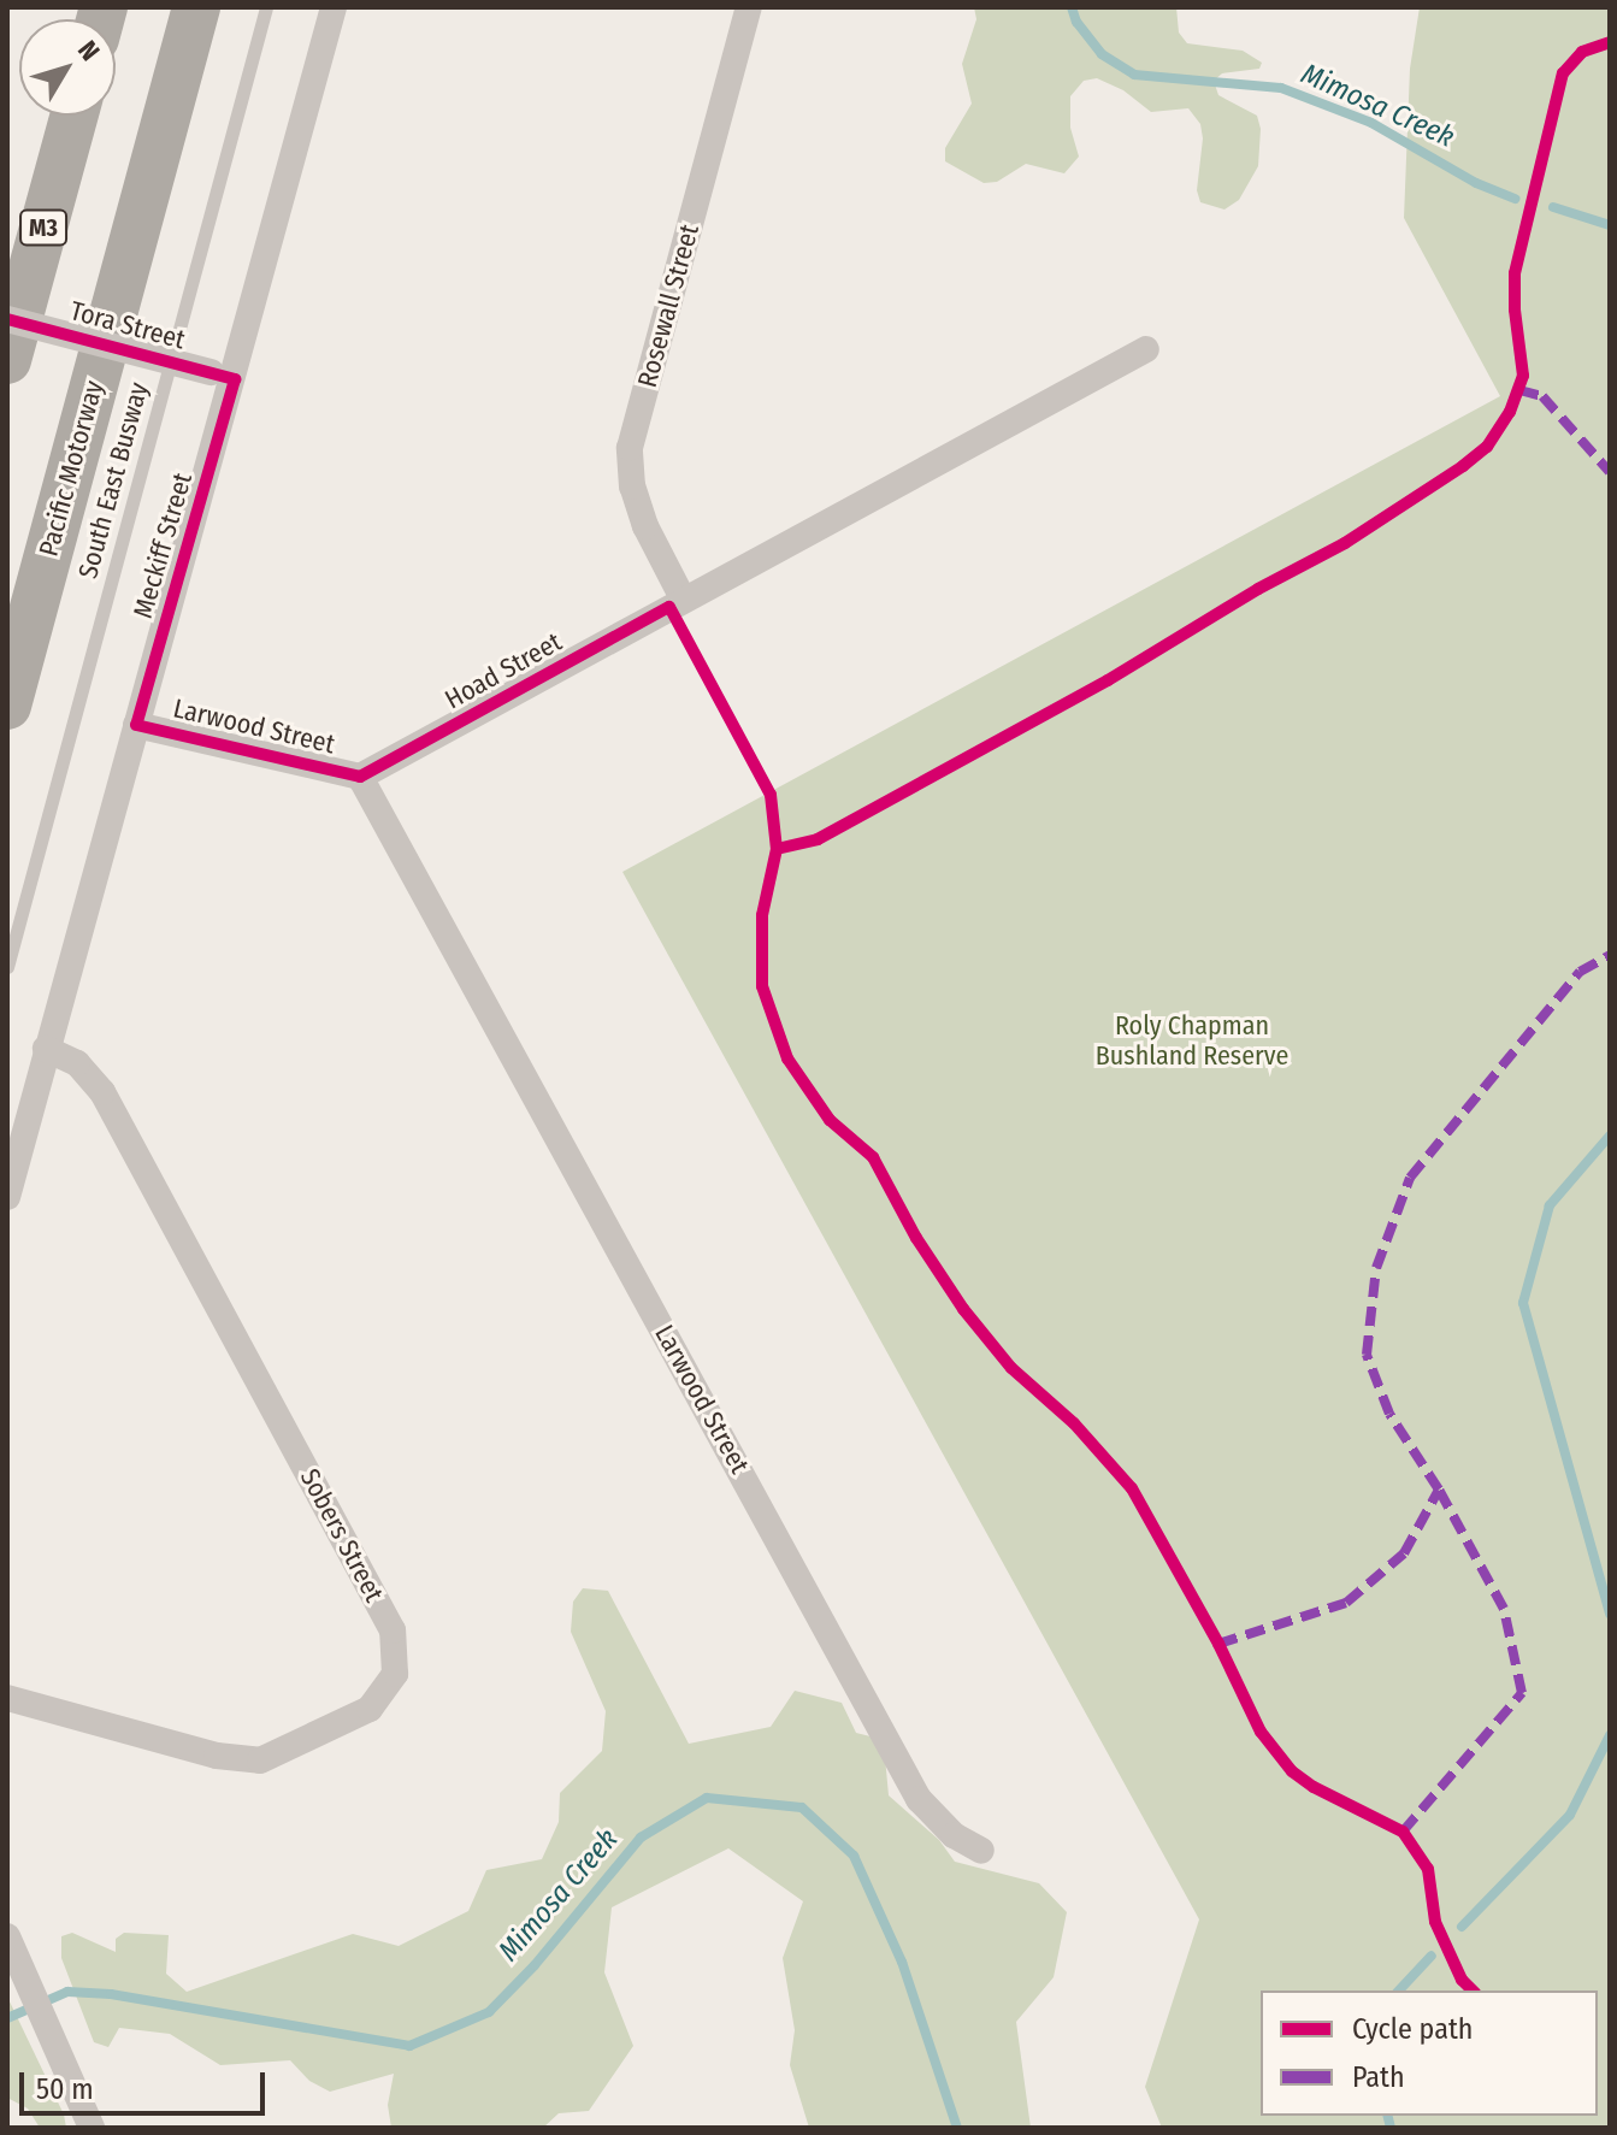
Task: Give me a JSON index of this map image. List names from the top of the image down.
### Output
{
  "streets": {
    "highway": ["M3", "Pacific Motorway"],
    "street": [
      "Rosewall Street",
      "Tora Street",
      "Meckiff Street",
      "Hoad Street",
      "Larwood Street",
      "Sobers Street"
    ],
    "lane": ["South East Busway"]
  },
  "crossings": [
    ["Rosewall Street", "Hoad Street"],
    ["Tora Street", "Meckiff Street"],
    ["Meckiff Street", "Larwood Street"],
    ["Meckiff Street", "Sobers Street"],
    ["Hoad Street", "Larwood Street"]
  ],
  "water": ["Mimosa Creek"],
  "parks": ["Roly Chapman Bushland Reserve"],
  "legend": ["Cycle path", "Path"],
  "scale_bar": "50 m",
  "north": "top right"
}
